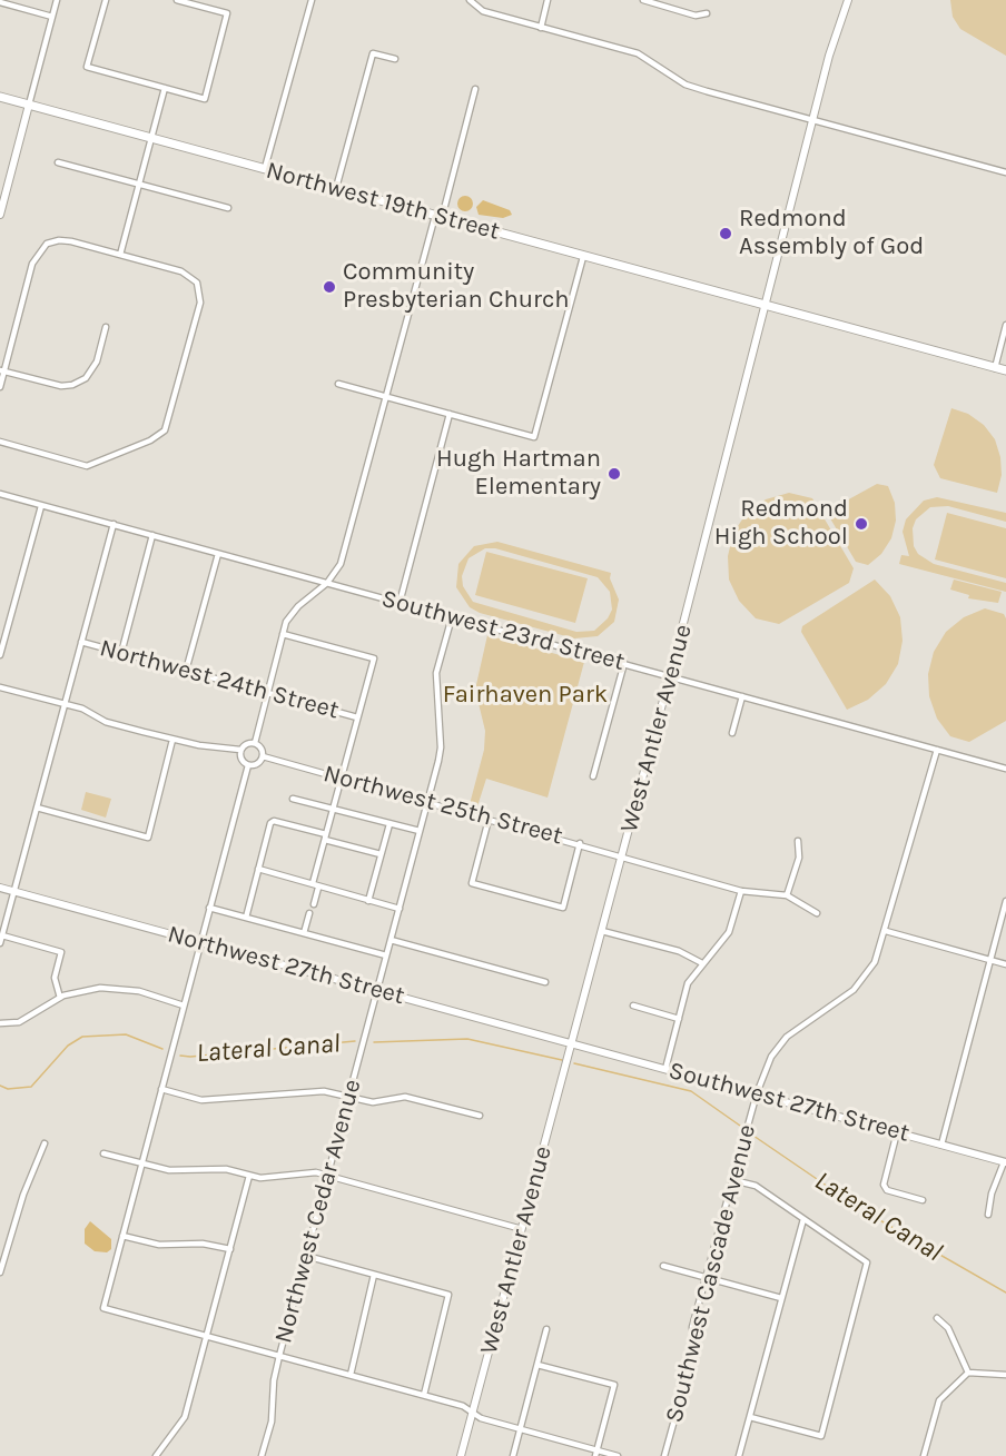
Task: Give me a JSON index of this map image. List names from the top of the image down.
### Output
{
  "streets": {
    "main road": ["Northwest 19th Street"],
    "street": [
      "Southwest 23rd Street",
      "Northwest 24th Street",
      "West Antler Avenue",
      "Northwest 25th Street",
      "Northwest 27th Street",
      "Southwest 27th Street",
      "Northwest Cedar Avenue",
      "Southwest Cascade Avenue"
    ]
  },
  "crossings": [
    ["Northwest 19th Street", "West Antler Avenue"],
    ["Southwest 23rd Street", "West Antler Avenue"],
    ["Southwest 23rd Street", "Northwest Cedar Avenue"],
    ["Southwest 23rd Street", "Southwest Cascade Avenue"],
    ["West Antler Avenue", "Northwest 25th Street"],
    ["West Antler Avenue", "Northwest 27th Street"],
    ["West Antler Avenue", "Southwest 27th Street"],
    ["Northwest 25th Street", "Northwest Cedar Avenue"],
    ["Northwest 27th Street", "Southwest 27th Street"],
    ["Northwest 27th Street", "Northwest Cedar Avenue"],
    ["Southwest 27th Street", "Southwest Cascade Avenue"]
  ],
  "water": ["Lateral Canal"],
  "parks": ["Fairhaven Park"],
  "places": [
    "Redmond Assembly of God",
    "Community Presbyterian Church",
    "Hugh Hartman Elementary",
    "Redmond High School"
  ]
}
